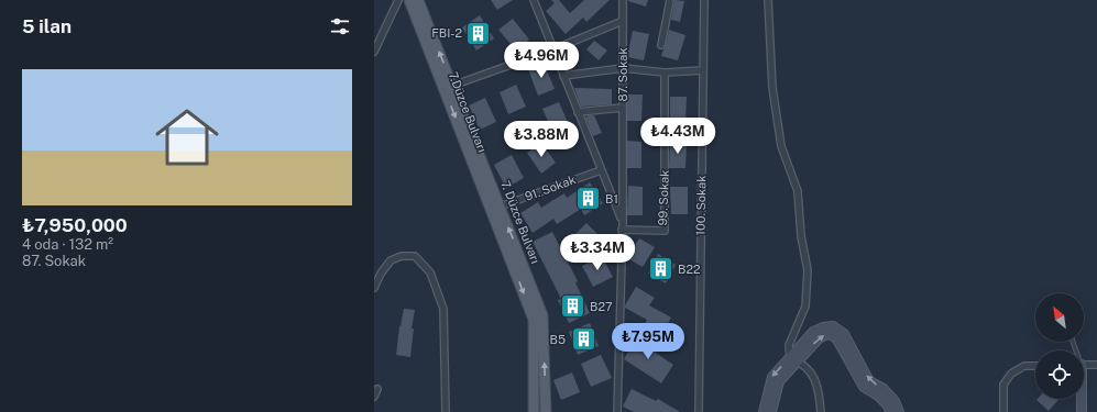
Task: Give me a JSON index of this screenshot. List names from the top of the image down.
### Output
{
  "streets": {
    "main road": ["7.Düzce Bulvarı", "7. Düzce Bulvarı"],
    "street": [
      "87. Sokak",
      "91. Sokak",
      "99. Sokak",
      "100. Sokak"
    ]
  },
  "crossings": [
    ["87. Sokak", "99. Sokak"],
    ["91. Sokak", "7. Düzce Bulvarı"]
  ],
  "one_way": ["7.Düzce Bulvarı", "7. Düzce Bulvarı"],
  "places": {
    "building": [
      "FBI-2",
      "B1",
      "B22",
      "B27",
      "B5"
    ]
  },
  "north": "top left",
  "page": {
    "heading": "5 ilan",
    "price": [
      "₺4.96M",
      "₺4.43M",
      "₺3.88M",
      "₺3.34M",
      "₺7.95M"
    ],
    "list": [
      {
        "name": "₺7,950,000",
        "note": "4 oda · 132 m² · 87. Sokak"
      }
    ]
  }
}
